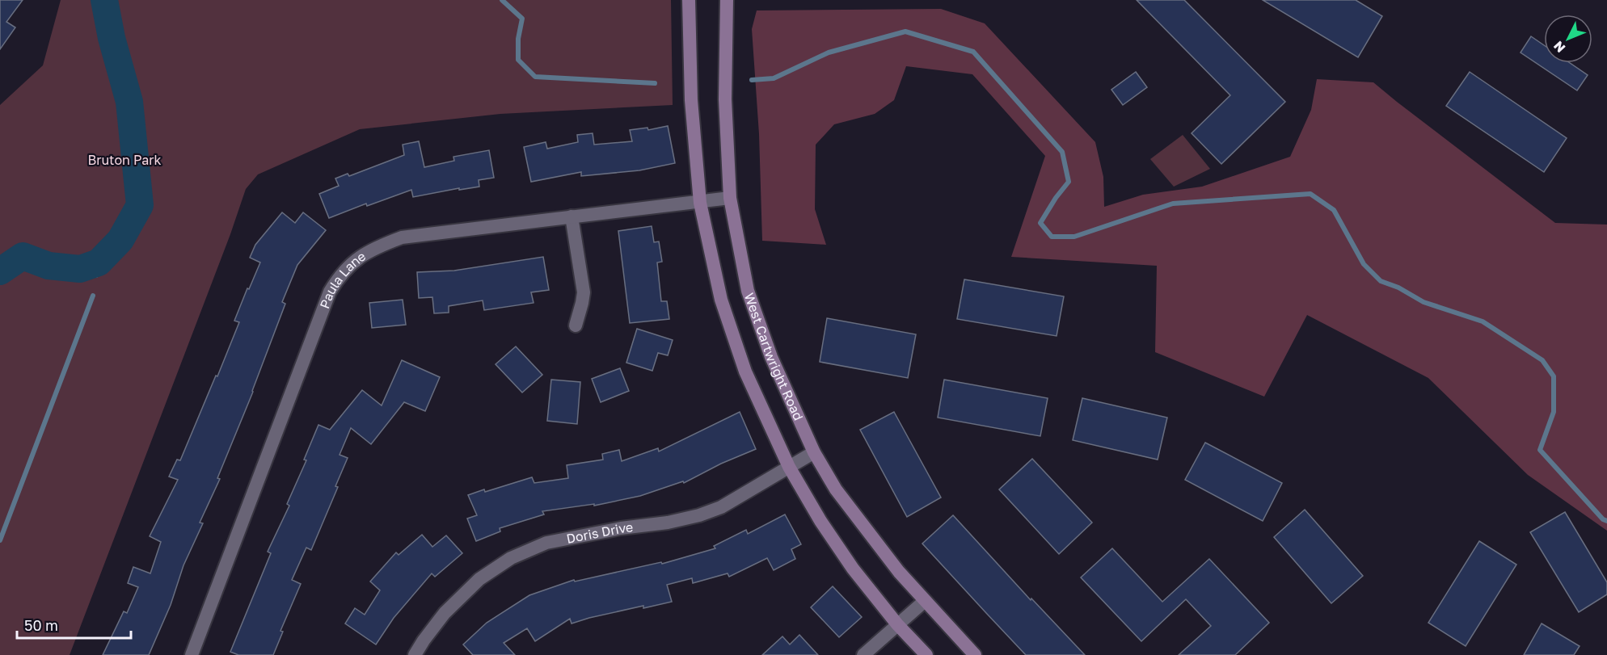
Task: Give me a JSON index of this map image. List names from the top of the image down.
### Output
{
  "streets": {
    "main road": ["West Cartwright Road"],
    "street": ["Paula Lane", "Doris Drive"]
  },
  "crossings": [
    ["Paula Lane", "West Cartwright Road"],
    ["West Cartwright Road", "Doris Drive"]
  ],
  "parks": ["Bruton Park"],
  "scale_bar": "50 m",
  "north": "bottom left"
}
